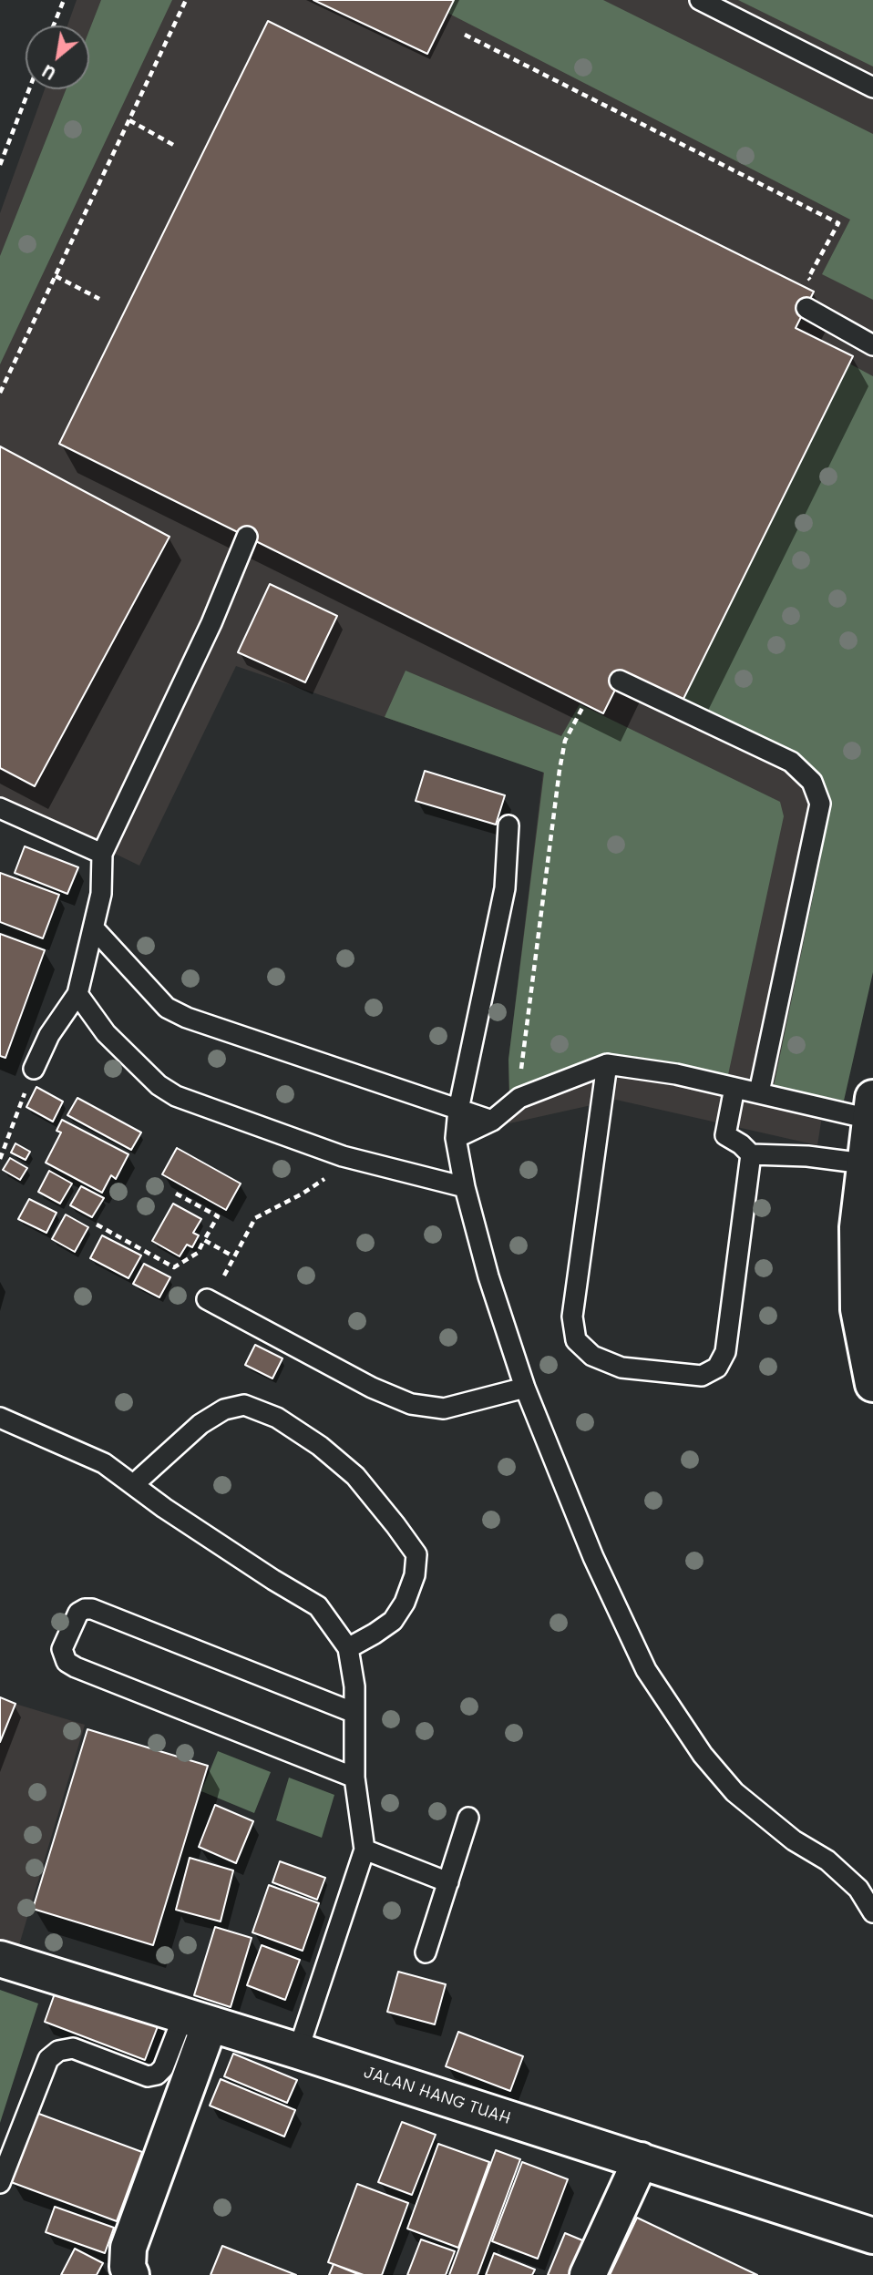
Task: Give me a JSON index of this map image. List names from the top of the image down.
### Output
{
  "streets": {
    "street": ["JALAN HANG TUAH"]
  },
  "north": "bottom left"
}
